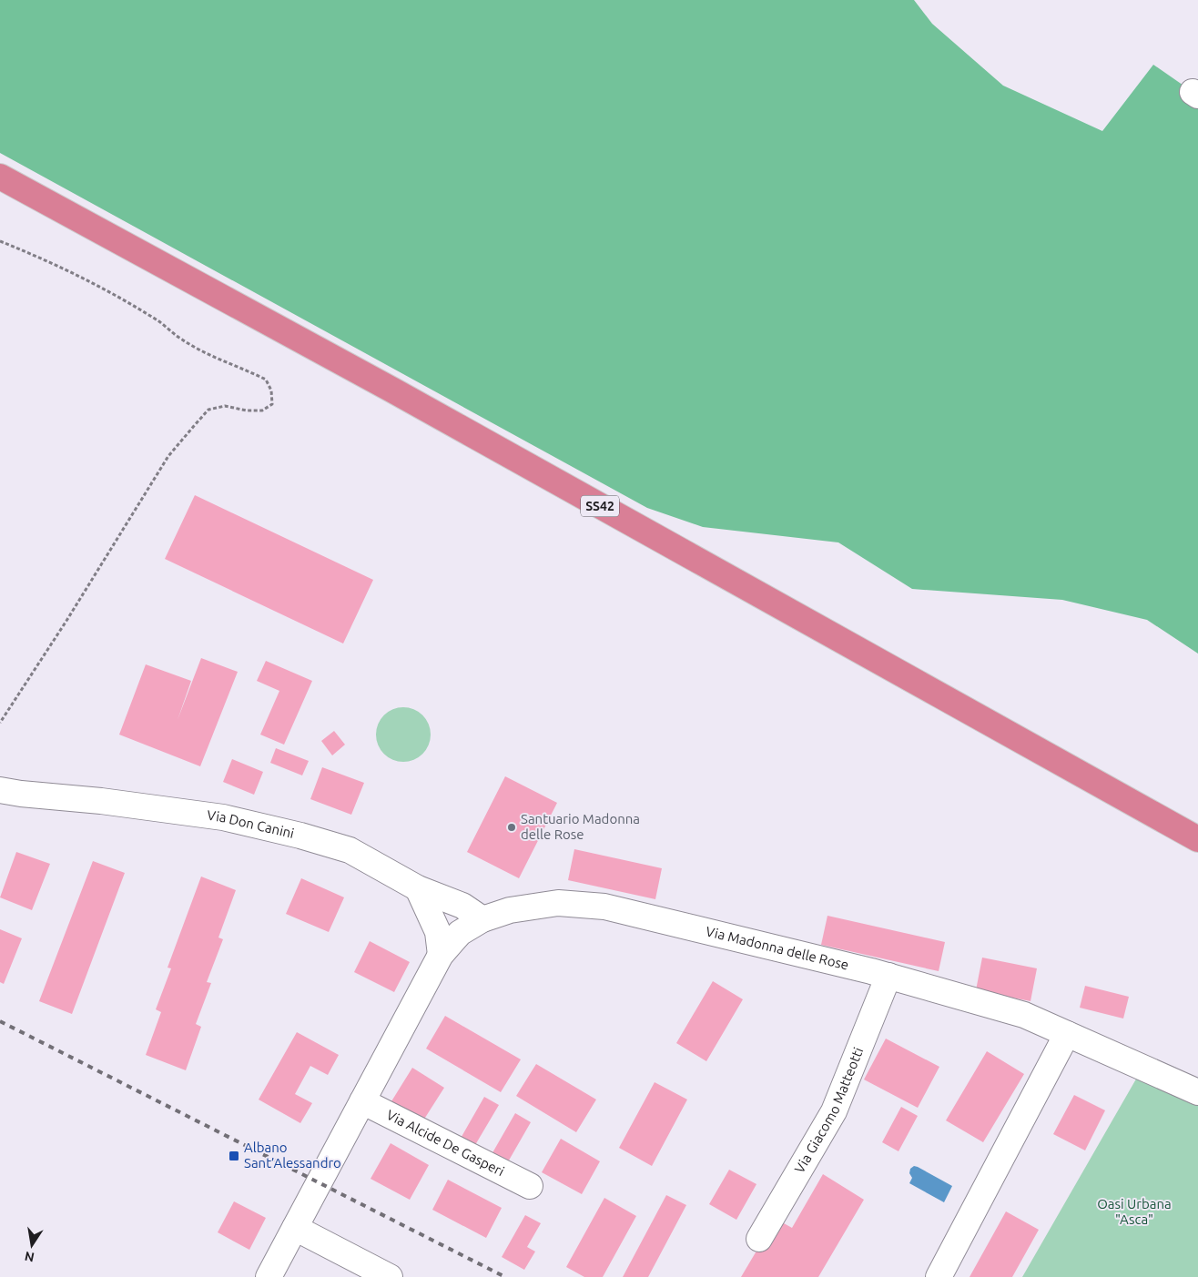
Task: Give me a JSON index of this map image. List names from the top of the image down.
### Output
{
  "streets": {
    "highway": ["SS42"],
    "street": [
      "Via Don Canini",
      "Via Madonna delle Rose",
      "Via Giacomo Matteotti",
      "Via Alcide De Gasperi"
    ]
  },
  "crossings": [
    ["Via Don Canini", "Via Madonna delle Rose"],
    ["Via Madonna delle Rose", "Via Giacomo Matteotti"],
    ["Via Madonna delle Rose", "Via Alcide De Gasperi"]
  ],
  "parks": ["Oasi Urbana \"Asca\""],
  "places": {
    "other": ["Santuario Madonna delle Rose"],
    "transit": ["Albano Sant’Alessandro"]
  },
  "north": "bottom"
}
